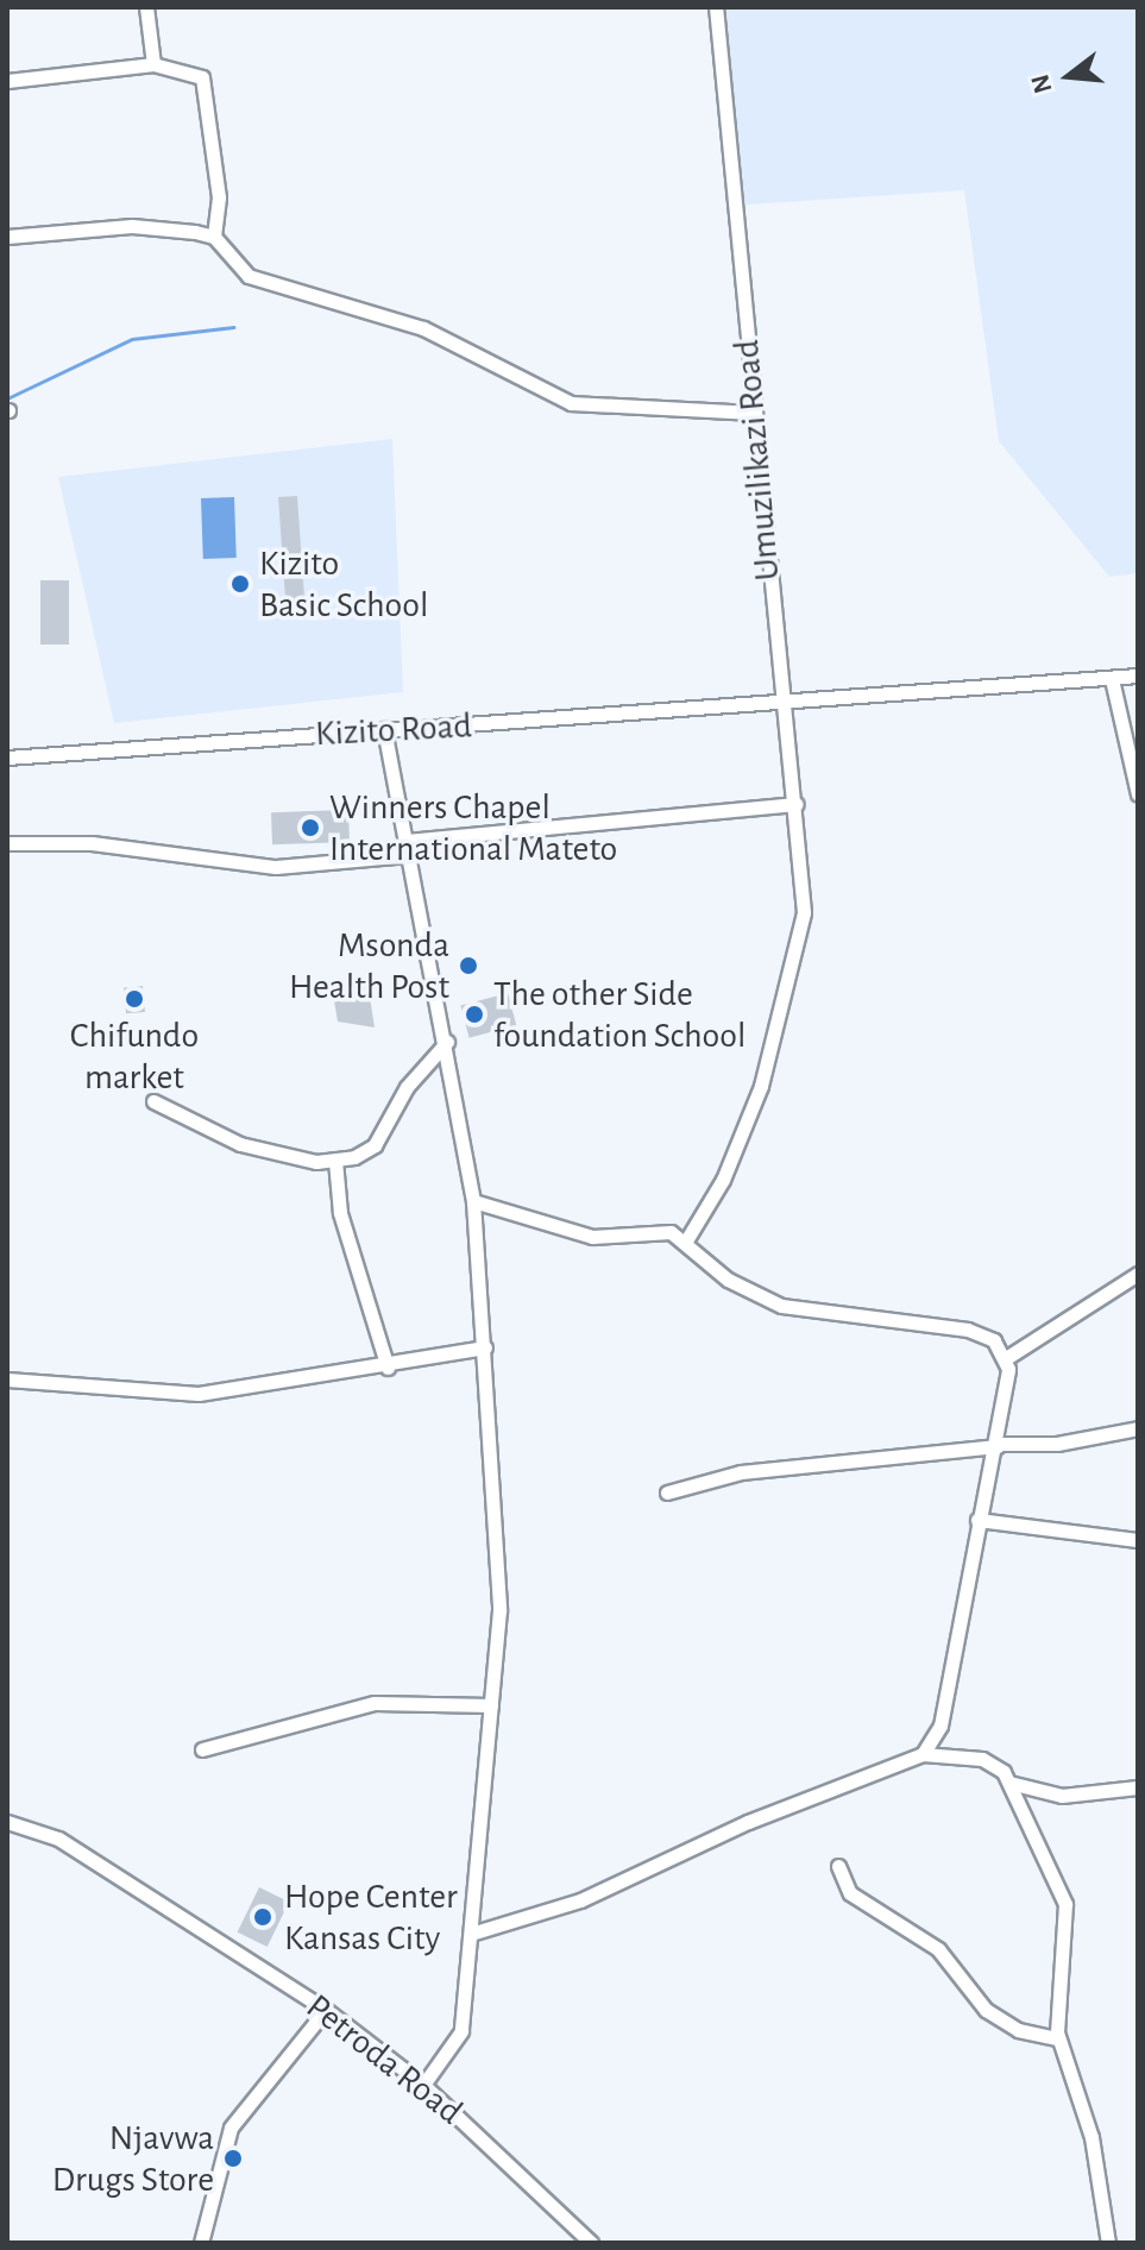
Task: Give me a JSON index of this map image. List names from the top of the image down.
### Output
{
  "streets": {
    "street": ["Umuzilikazi Road", "Kizito Road", "Petroda Road"]
  },
  "crossings": [
    ["Umuzilikazi Road", "Kizito Road"]
  ],
  "places": [
    "Kizito Basic School",
    "Winners Chapel International Mateto",
    "Msonda Health Post",
    "Chifundo market",
    "The other Side foundation School",
    "Hope Center Kansas City",
    "Njavwa Drugs Store"
  ],
  "north": "left"
}
